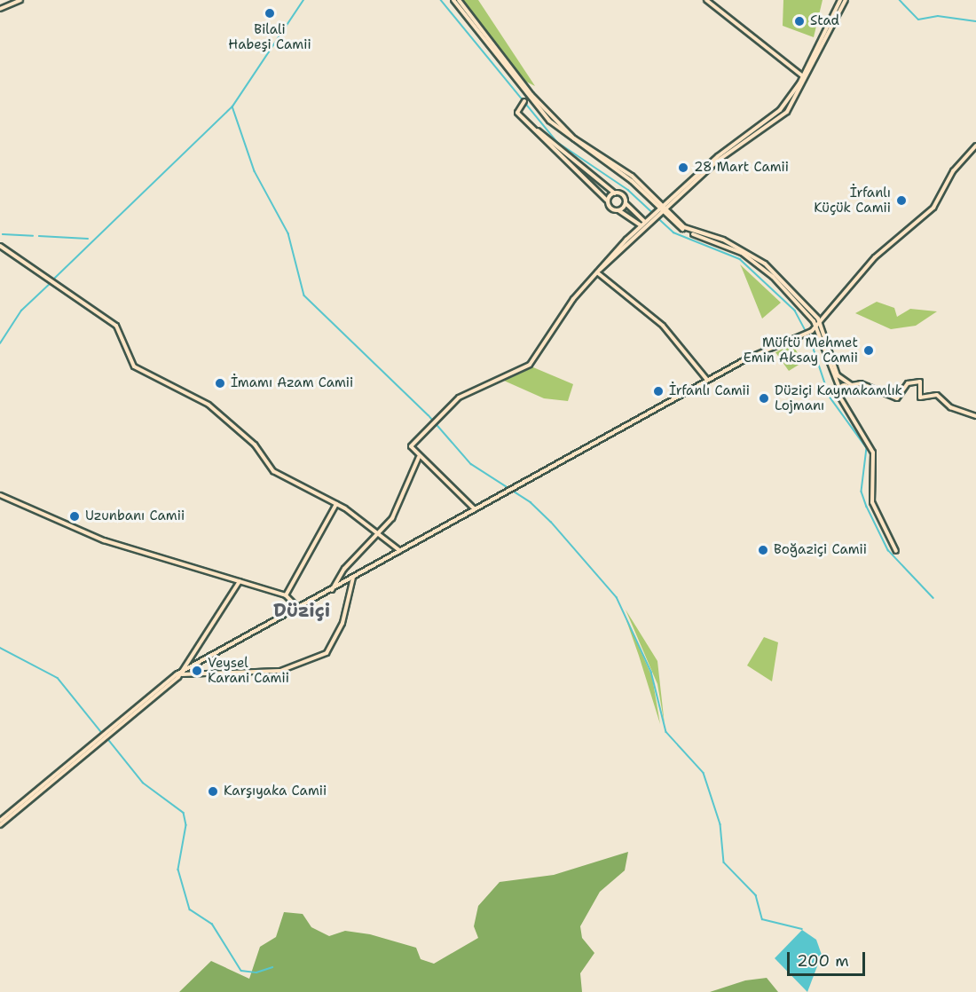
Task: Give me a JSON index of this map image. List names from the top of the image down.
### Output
{
  "districts": ["Düziçi"],
  "places": [
    "Bilali Habeşi Camii",
    "Stad",
    "28 Mart Camii",
    "İrfanlı Küçük Camii",
    "Müftü Mehmet Emin Aksay Camii",
    "İmamı Azam Camii",
    "İrfanlı Camii",
    "Düziçi Kaymakamlık Lojmanı",
    "Uzunbanı Camii",
    "Boğaziçi Camii",
    "Veysel Karani Camii",
    "Karşıyaka Camii"
  ],
  "scale_bar": "200 m"
}
